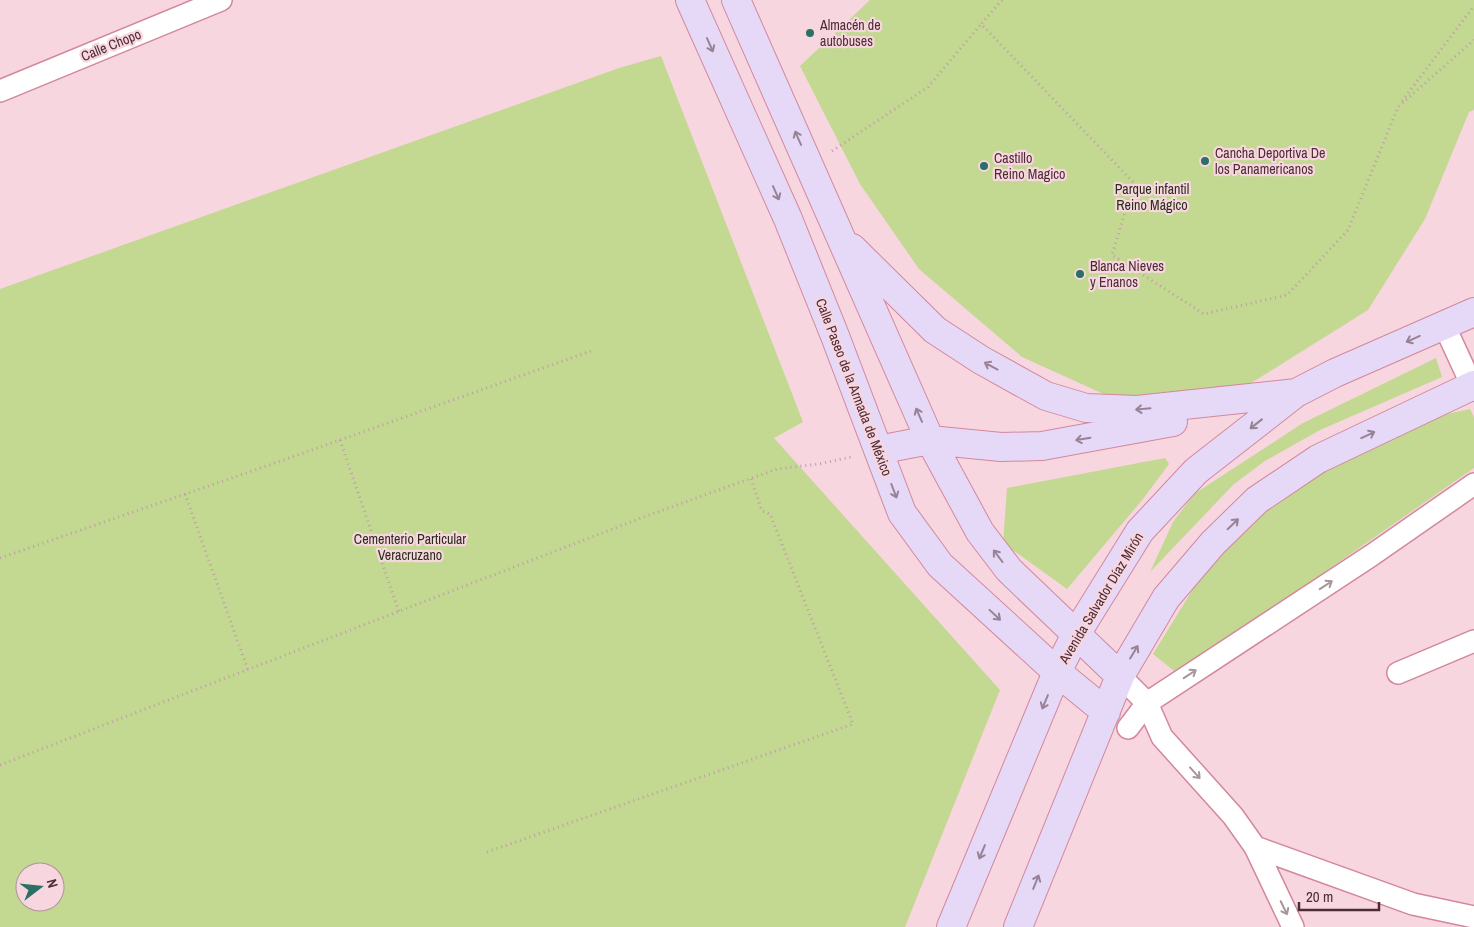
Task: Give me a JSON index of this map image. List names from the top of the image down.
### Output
{
  "streets": {
    "main road": ["Calle Paseo de la Armada de México", "Avenida Salvador Díaz Mirón"],
    "street": ["Calle Chopo"]
  },
  "crossings": [
    ["Calle Paseo de la Armada de México", "Avenida Salvador Díaz Mirón"]
  ],
  "parks": ["Parque infantil Reino Mágico", "Cementerio Particular Veracruzano"],
  "places": [
    "Almacén de autobuses",
    "Cancha Deportiva De los Panamericanos",
    "Castillo Reino Magico",
    "Blanca Nieves y Enanos"
  ],
  "scale_bar": "20 m",
  "north": "right"
}
